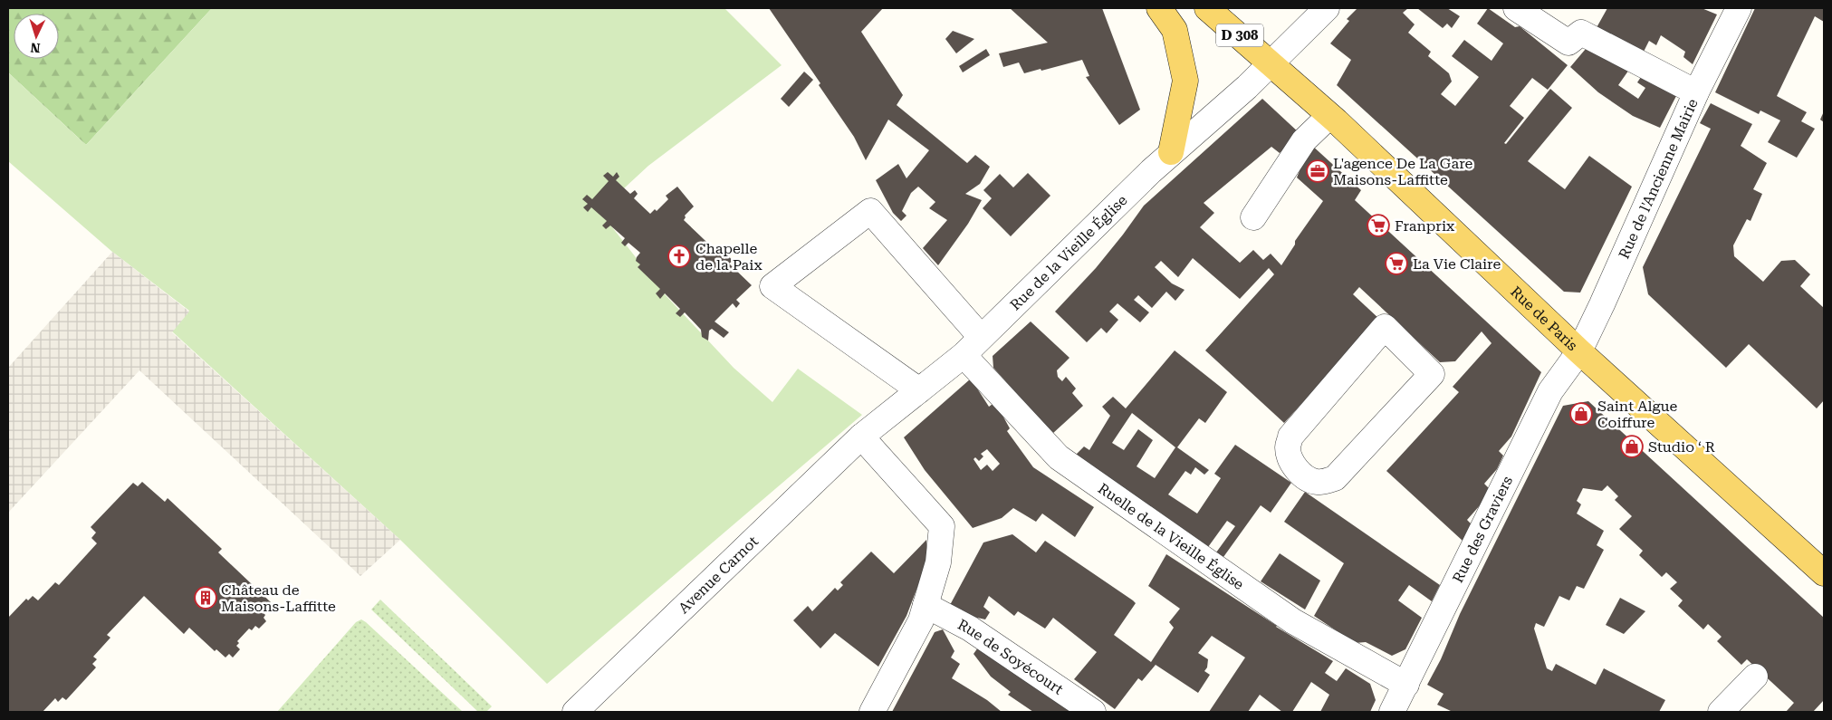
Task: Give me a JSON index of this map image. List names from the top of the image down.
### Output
{
  "streets": {
    "main road": ["D 308", "Rue de Paris"],
    "street": [
      "Rue de l'Ancienne Mairie",
      "Rue de la Vieille Église",
      "Rue des Graviers",
      "Ruelle de la Vieille Église",
      "Avenue Carnot",
      "Rue de Soyécourt"
    ]
  },
  "crossings": [
    ["Rue de l'Ancienne Mairie", "Rue de Paris"],
    ["Rue de l'Ancienne Mairie", "Rue des Graviers"],
    ["Rue de la Vieille Église", "Rue de Paris"],
    ["Rue de la Vieille Église", "Ruelle de la Vieille Église"],
    ["Rue de la Vieille Église", "Avenue Carnot"],
    ["Rue de Paris", "Rue des Graviers"],
    ["Rue des Graviers", "Ruelle de la Vieille Église"]
  ],
  "places": {
    "office": ["L'agence De La Gare Maisons-Laffitte"],
    "supermarket": ["Franprix", "La Vie Claire"],
    "church": ["Chapelle de la Paix"],
    "shop": ["Saint Algue Coiffure", "Studio ‘ R"],
    "building": ["Château de Maisons-Laffitte"]
  },
  "north": "bottom"
}
